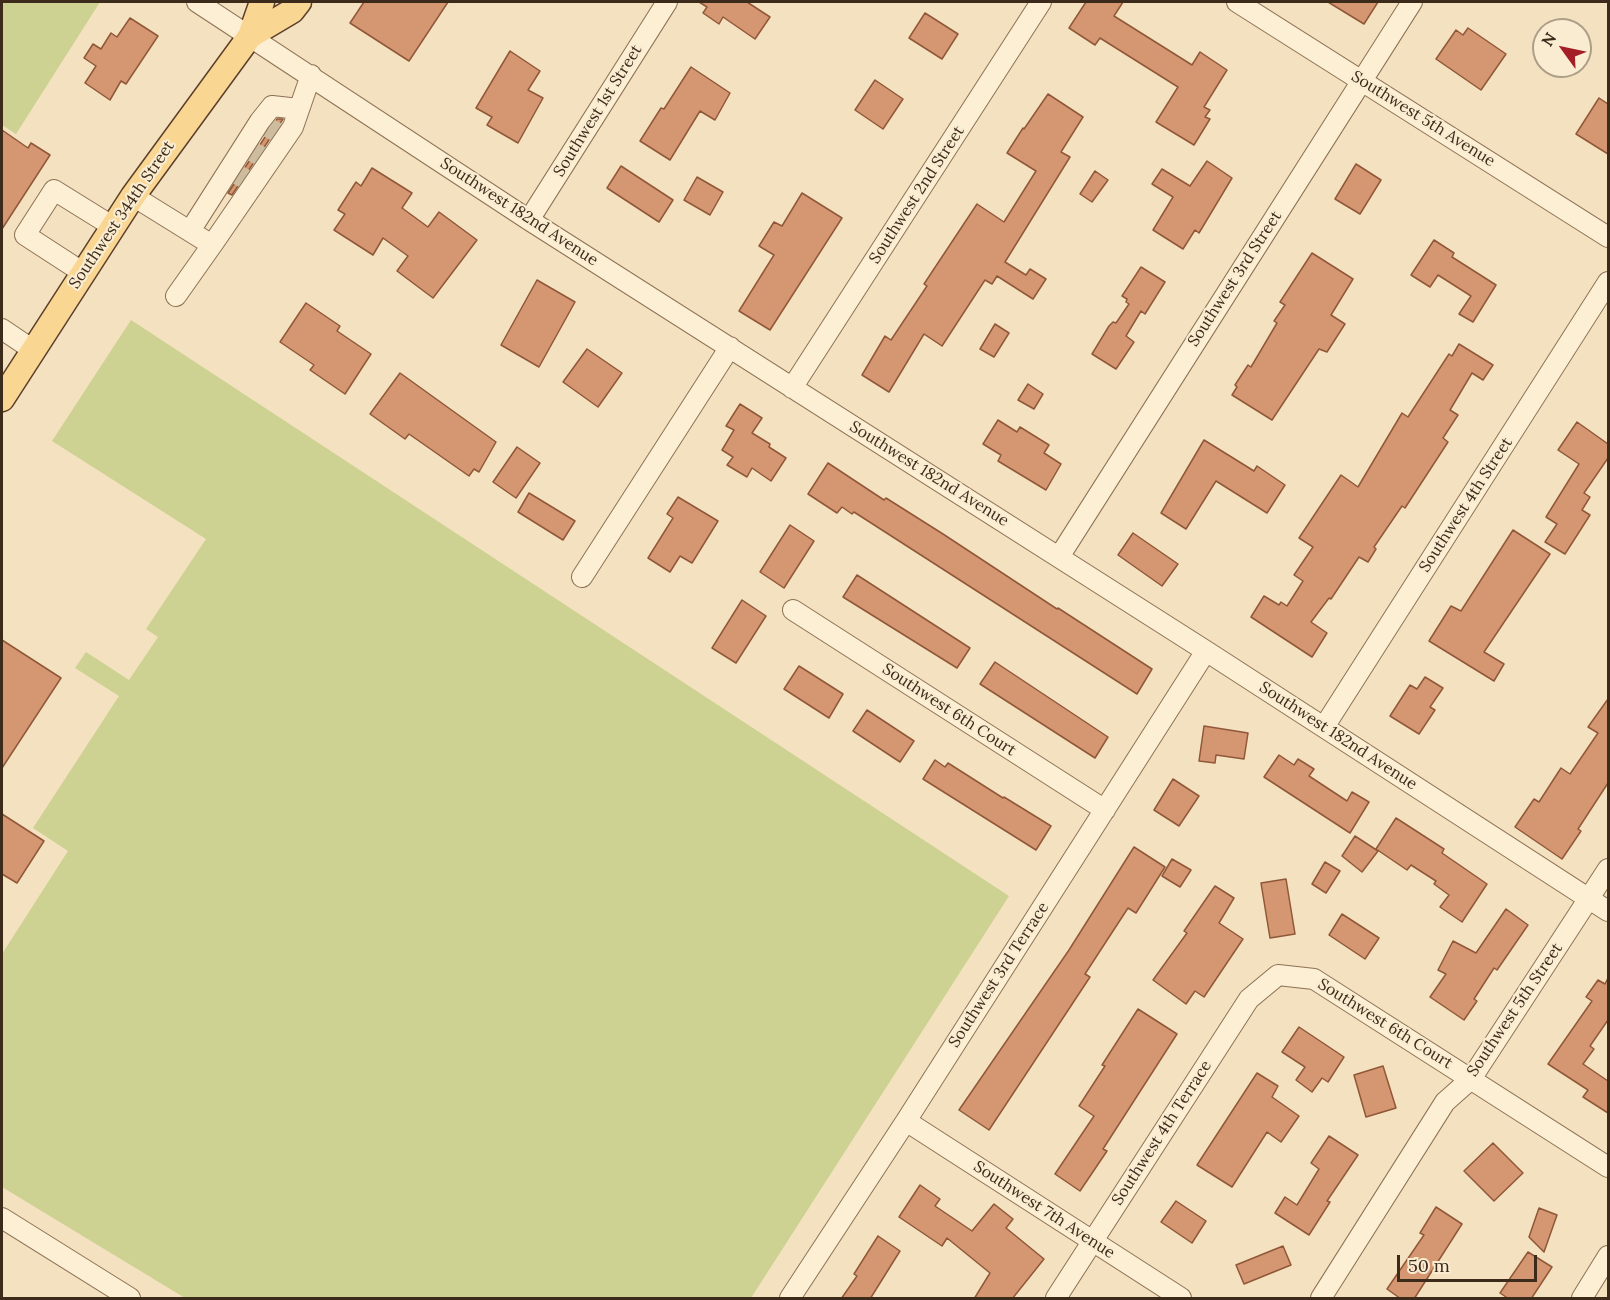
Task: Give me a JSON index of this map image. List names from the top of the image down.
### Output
{
  "streets": {
    "main road": ["Southwest 344th Street"],
    "street": [
      "Southwest 1st Street",
      "Southwest 5th Avenue",
      "Southwest 2nd Street",
      "Southwest 182nd Avenue",
      "Southwest 3rd Street",
      "Southwest 4th Street",
      "Southwest 6th Court",
      "Southwest 3rd Terrace",
      "Southwest 5th Street",
      "Southwest 4th Terrace",
      "Southwest 7th Avenue"
    ]
  },
  "crossings": [
    ["Southwest 1st Street", "Southwest 182nd Avenue"],
    ["Southwest 5th Avenue", "Southwest 3rd Street"],
    ["Southwest 2nd Street", "Southwest 182nd Avenue"],
    ["Southwest 182nd Avenue", "Southwest 344th Street"],
    ["Southwest 182nd Avenue", "Southwest 3rd Street"],
    ["Southwest 182nd Avenue", "Southwest 4th Street"],
    ["Southwest 182nd Avenue", "Southwest 3rd Terrace"],
    ["Southwest 182nd Avenue", "Southwest 5th Street"],
    ["Southwest 6th Court", "Southwest 3rd Terrace"],
    ["Southwest 6th Court", "Southwest 5th Street"],
    ["Southwest 6th Court", "Southwest 4th Terrace"],
    ["Southwest 3rd Terrace", "Southwest 7th Avenue"],
    ["Southwest 4th Terrace", "Southwest 7th Avenue"]
  ],
  "scale_bar": "50 m",
  "north": "top left"
}
